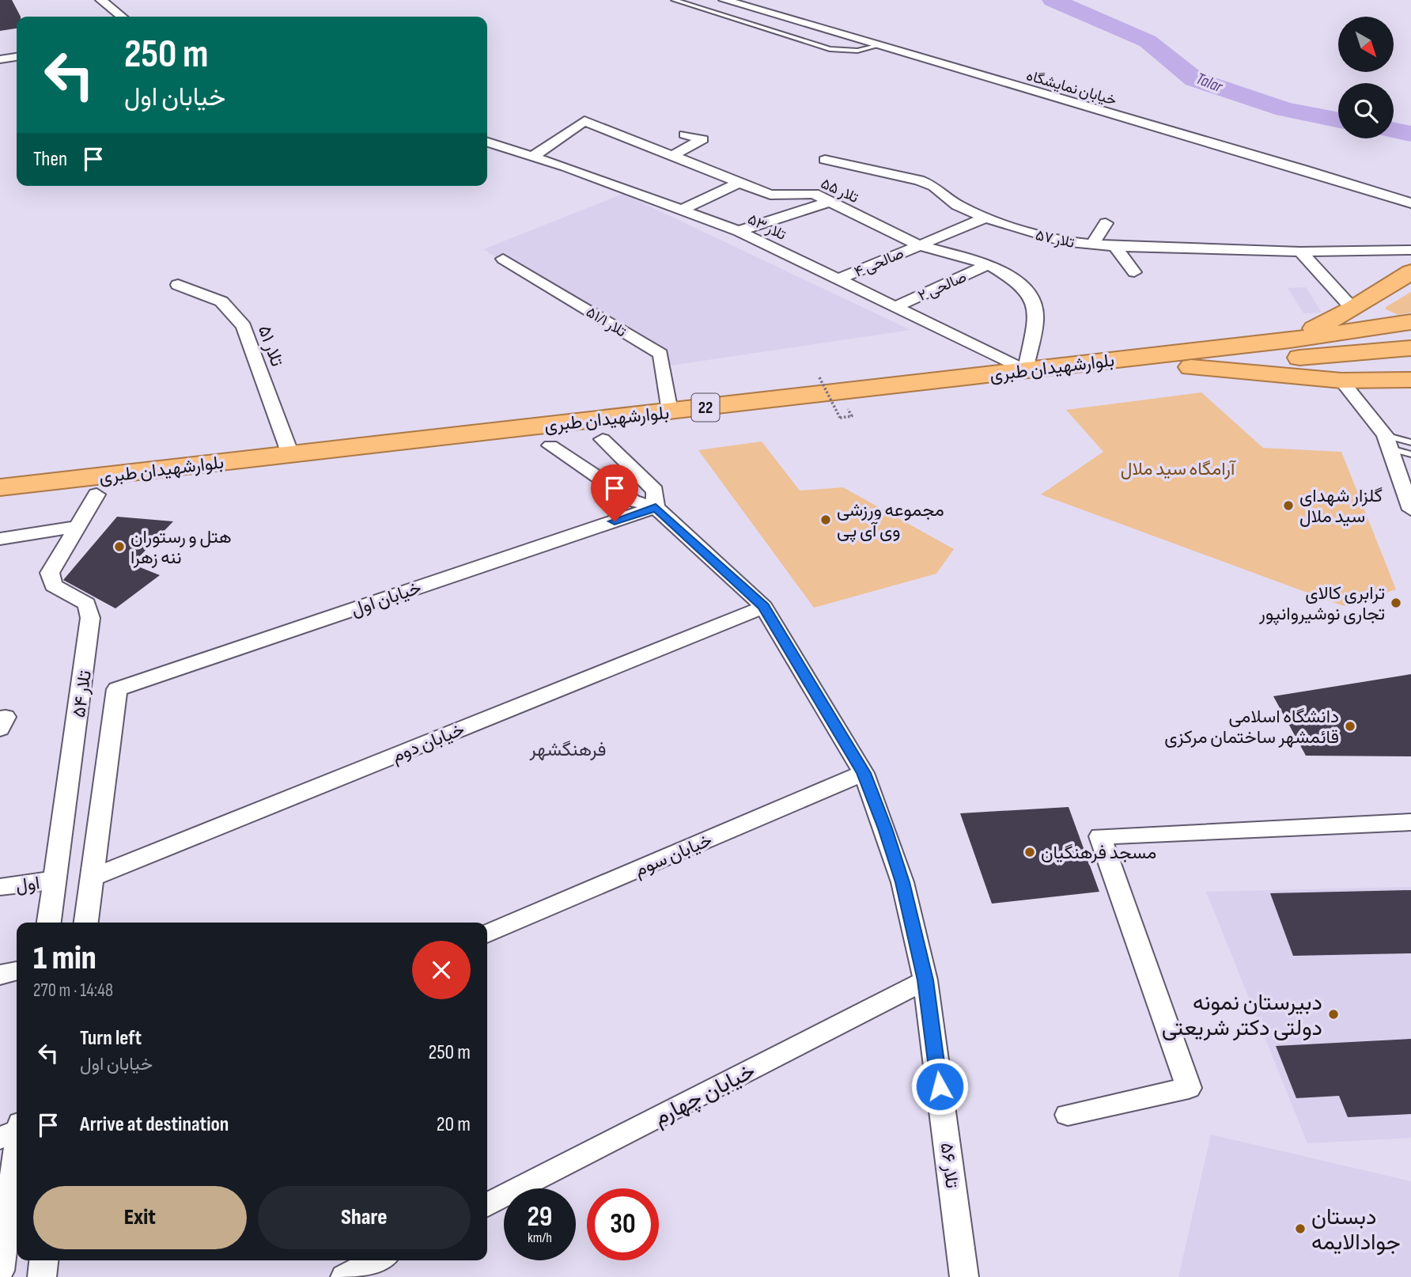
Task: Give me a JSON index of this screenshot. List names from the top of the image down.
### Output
{
  "streets": {
    "highway": ["بلوارشهیدان طبری", "22"],
    "street": [
      "خیابان نمایشگاه",
      "تلار ۵۵",
      "تلار ۵۳",
      "تلار ۵۷",
      "صالحی ۴",
      "صالحی ۲",
      "تلار ۵۱/۱",
      "تلار ۵۱",
      "خیابان اول",
      "تلار ۵۴",
      "خیابان دوم",
      "خیابان سوم",
      "اول",
      "خیابان چهارم",
      "تلار ۵۶"
    ]
  },
  "crossings": [
    ["تلار ۵۵", "تلار ۵۳"],
    ["تلار ۵۵", "صالحی ۴"],
    ["تلار ۵۵", "صالحی ۲"],
    ["تلار ۵۵", "بلوارشهیدان طبری"],
    ["تلار ۵۳", "صالحی ۴"],
    ["تلار ۵۳", "صالحی ۲"],
    ["تلار ۵۳", "بلوارشهیدان طبری"],
    ["تلار ۵۷", "صالحی ۴"],
    ["تلار ۵۱/۱", "بلوارشهیدان طبری"],
    ["تلار ۵۱", "بلوارشهیدان طبری"],
    ["بلوارشهیدان طبری", "تلار ۵۴"],
    ["خیابان اول", "خیابان دوم"],
    ["خیابان اول", "تلار ۵۶"],
    ["تلار ۵۴", "اول"],
    ["خیابان دوم", "تلار ۵۶"],
    ["خیابان سوم", "تلار ۵۶"],
    ["خیابان چهارم", "تلار ۵۶"]
  ],
  "districts": ["فرهنگشهر"],
  "water": ["Talar"],
  "parks": ["آرامگاه سید ملال"],
  "places": [
    "گلزار شهدای سید ملال",
    "مجموعه ورزشی وی آی پی",
    "هتل و رستوران ننه زهرا",
    "ترابری کالای تجاری نوشیروانپور",
    "دانشگاه اسلامی قائمشهر ساختمان مرکزی",
    "مسجد فرهنگیان",
    "دبیرستان نمونه دولتی دکتر شریعتی",
    "دبستان جوادالایمه"
  ],
  "north": "bottom right",
  "page": {
    "turn": ["250 m", "خیابان اول"],
    "then": "Then",
    "heading": ["1 min", "270 m · 14:48"],
    "list": [
      {
        "name": "Turn left",
        "note": "خیابان اول",
        "value": "250 m"
      },
      {
        "name": "Arrive at destination",
        "value": "20 m"
      }
    ],
    "buttons": ["Exit", "Share"],
    "speed": "29 km/h",
    "limit": "30"
  }
}
